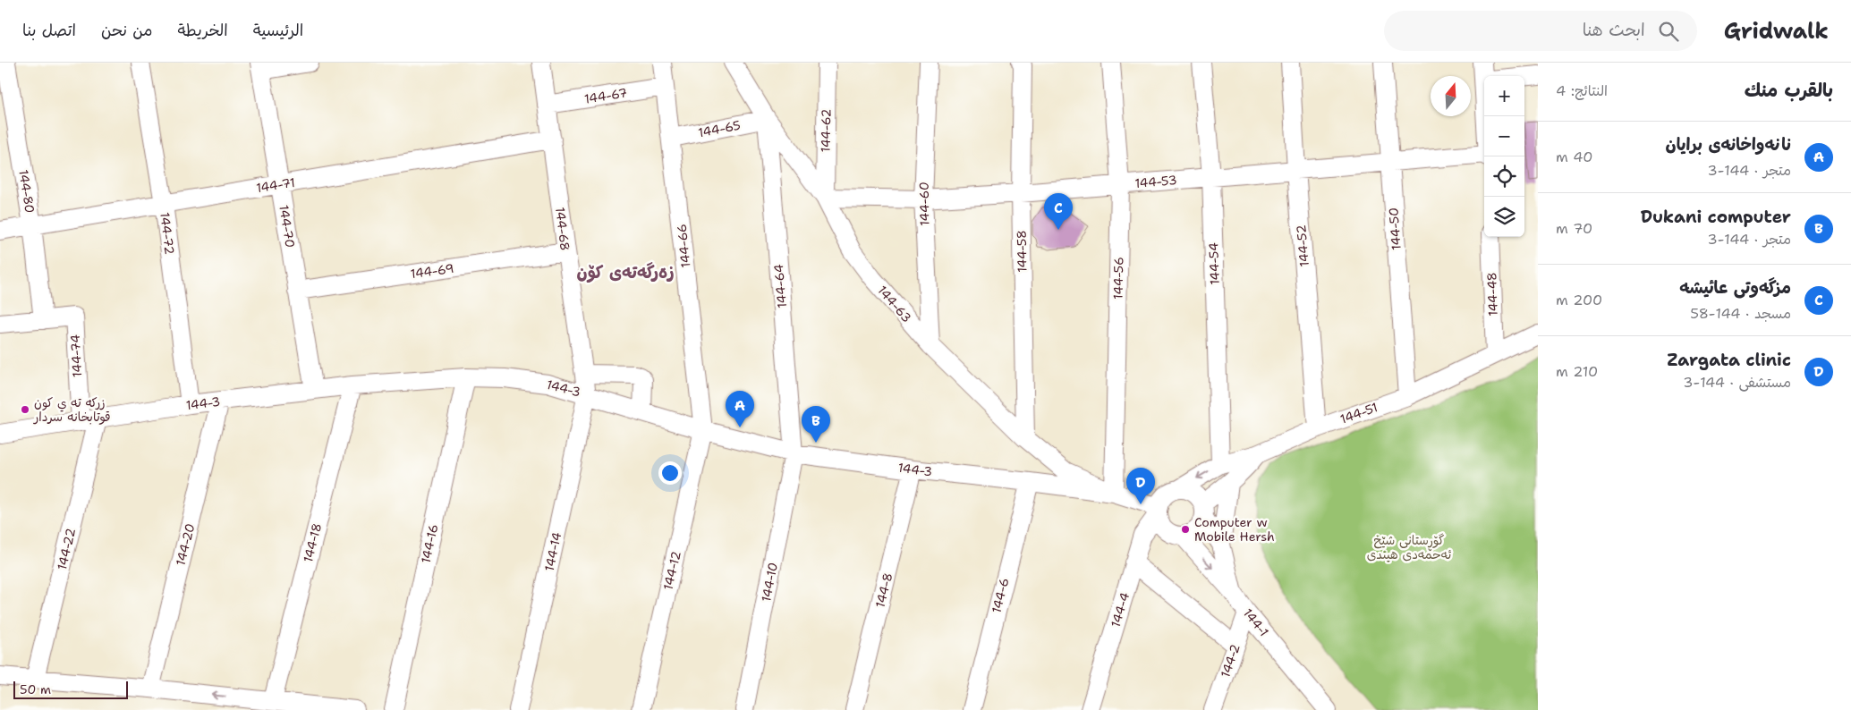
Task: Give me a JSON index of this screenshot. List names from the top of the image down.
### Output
{
  "streets": {
    "street": [
      "144-67",
      "144-65",
      "144-62",
      "144-53",
      "144-71",
      "144-80",
      "144-60",
      "144-70",
      "144-68",
      "144-50",
      "144-72",
      "144-66",
      "144-52",
      "144-58",
      "144-54",
      "144-69",
      "144-56",
      "144-64",
      "144-48",
      "144-63",
      "144-74",
      "144-3",
      "144-51",
      "144-18",
      "144-16",
      "144-20",
      "144-22",
      "144-14",
      "144-12",
      "144-10",
      "144-8",
      "144-6",
      "144-4",
      "144-1",
      "144-2"
    ]
  },
  "crossings": [
    ["144-67", "144-68"],
    ["144-67", "144-66"],
    ["144-65", "144-66"],
    ["144-65", "144-64"],
    ["144-65", "144-63"],
    ["144-62", "144-53"],
    ["144-62", "144-63"],
    ["144-53", "144-60"],
    ["144-53", "144-50"],
    ["144-53", "144-52"],
    ["144-53", "144-58"],
    ["144-53", "144-54"],
    ["144-53", "144-56"],
    ["144-53", "144-63"],
    ["144-71", "144-80"],
    ["144-71", "144-70"],
    ["144-71", "144-68"],
    ["144-71", "144-72"],
    ["144-80", "144-74"],
    ["144-60", "144-63"],
    ["144-70", "144-69"],
    ["144-70", "144-3"],
    ["144-68", "144-69"],
    ["144-68", "144-3"],
    ["144-68", "144-14"],
    ["144-50", "144-51"],
    ["144-72", "144-3"],
    ["144-66", "144-3"],
    ["144-66", "144-12"],
    ["144-52", "144-51"],
    ["144-58", "144-63"],
    ["144-54", "144-51"],
    ["144-56", "144-63"],
    ["144-56", "144-3"],
    ["144-64", "144-63"],
    ["144-64", "144-3"],
    ["144-64", "144-10"],
    ["144-48", "144-51"],
    ["144-63", "144-3"],
    ["144-74", "144-3"],
    ["144-74", "144-22"],
    ["144-3", "144-51"],
    ["144-3", "144-18"],
    ["144-3", "144-16"],
    ["144-3", "144-20"],
    ["144-3", "144-22"],
    ["144-3", "144-14"],
    ["144-3", "144-12"],
    ["144-3", "144-10"],
    ["144-3", "144-8"],
    ["144-3", "144-6"],
    ["144-3", "144-4"],
    ["144-3", "144-1"],
    ["144-51", "144-4"],
    ["144-51", "144-1"],
    ["144-4", "144-1"],
    ["144-1", "144-2"]
  ],
  "districts": ["زەرگەتەی کۆن"],
  "parks": ["گۆڕستانی شێخ ئەحمەدی هیندی"],
  "places": ["زركه ته ي كون قوتابخانه سردار", "Computer w Mobile Hersh"],
  "scale_bar": "50 m",
  "north": "top",
  "page": {
    "header": "Gridwalk",
    "search": "ابحث هنا",
    "nav": [
      "الرئيسية",
      "الخريطة",
      "من نحن",
      "اتصل بنا"
    ],
    "heading": ["بالقرب منك", "النتائج: 4"],
    "map_buttons": ["+", "−"],
    "list": [
      {
        "mark": "A",
        "name": "نانەواخانەی برایان",
        "note": "متجر · 144-3",
        "value": "40 m"
      },
      {
        "mark": "B",
        "name": "Dukani computer",
        "note": "متجر · 144-3",
        "value": "70 m"
      },
      {
        "mark": "C",
        "name": "مزگەوتی عائیشە",
        "note": "مسجد · 144-58",
        "value": "200 m"
      },
      {
        "mark": "D",
        "name": "Zargata clinic",
        "note": "مستشفى · 144-3",
        "value": "210 m"
      }
    ],
    "pins": [
      "C",
      "A",
      "B",
      "D"
    ],
    "scale": "50 m"
  }
}
